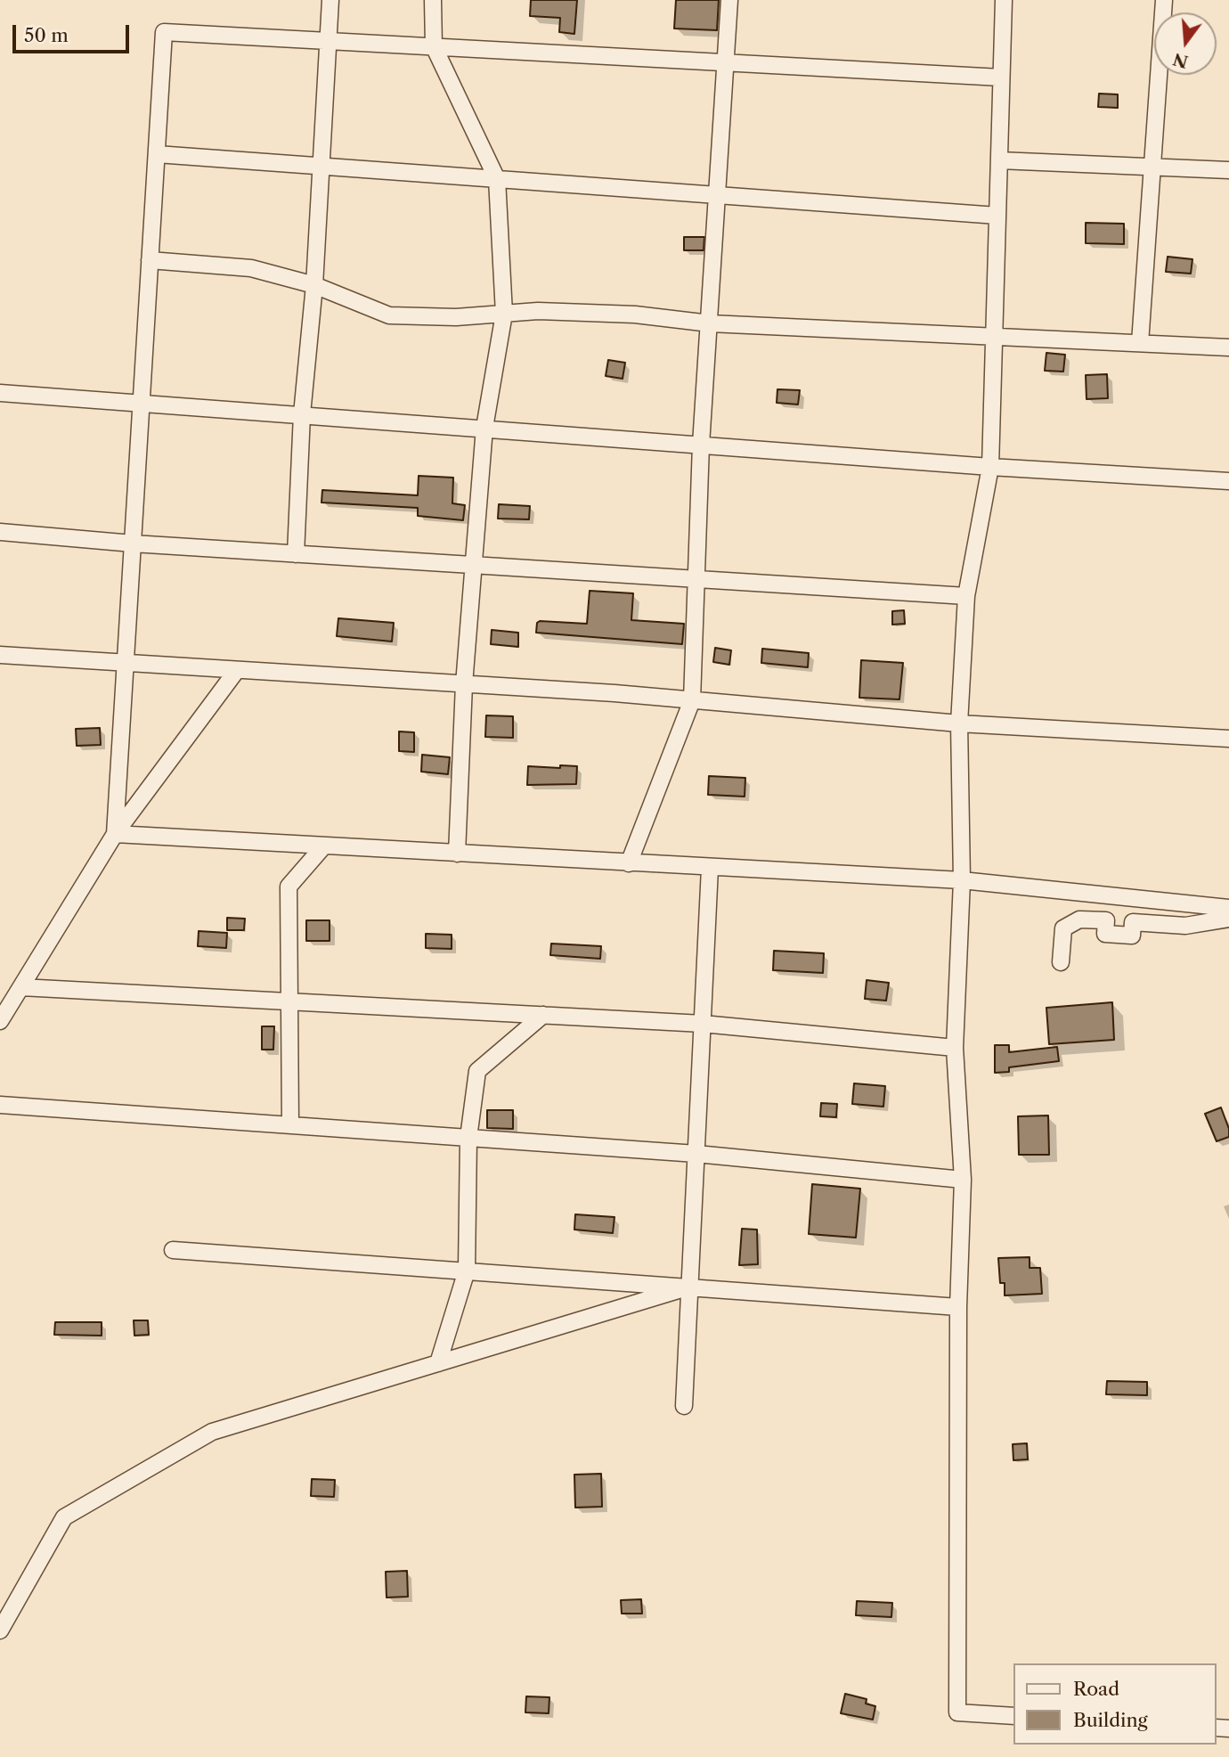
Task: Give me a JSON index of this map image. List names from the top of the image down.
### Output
{
  "legend": ["Road", "Building"],
  "scale_bar": "50 m",
  "north": "bottom"
}
